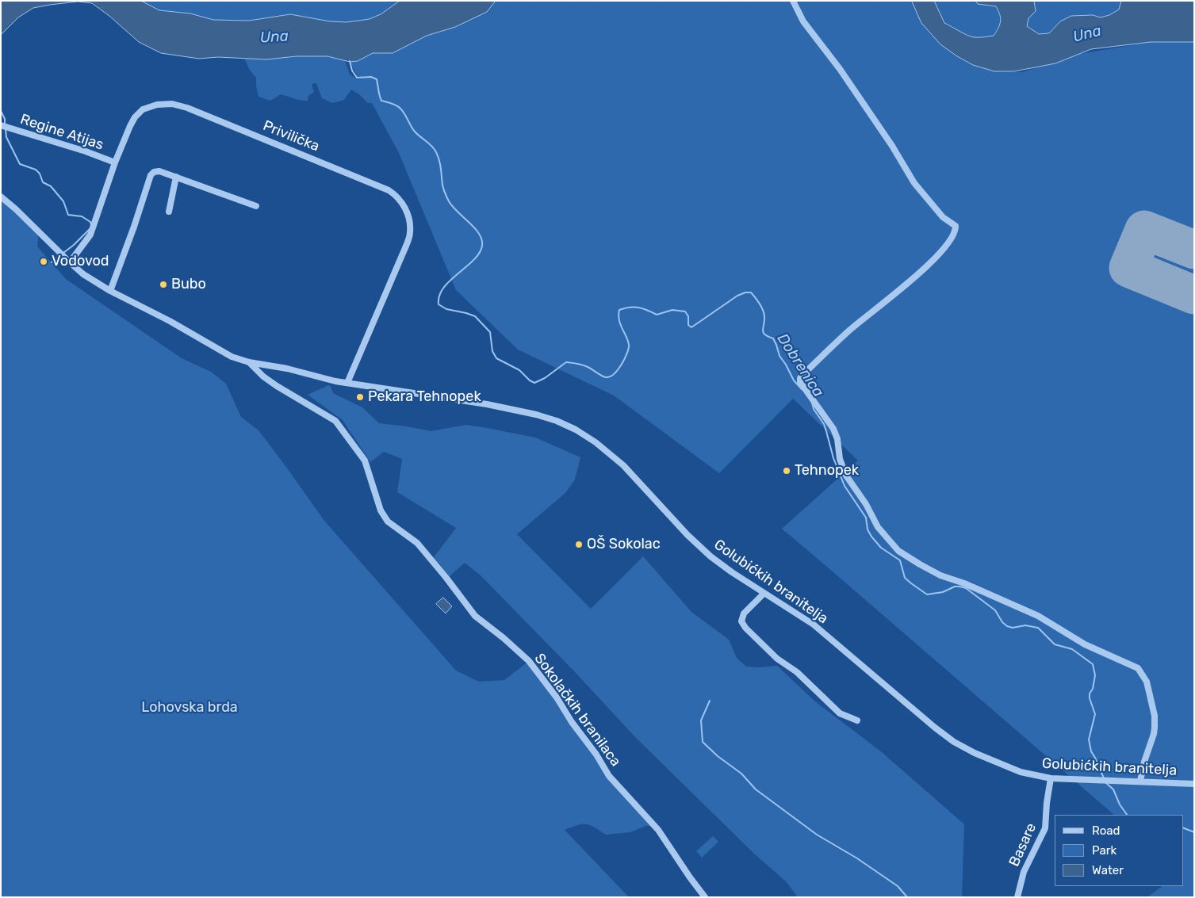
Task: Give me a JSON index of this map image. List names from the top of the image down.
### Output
{
  "streets": {
    "street": [
      "Regine Atijas",
      "Privilička",
      "Golubićkih branitelja",
      "Sokolačkih branilaca",
      "Basare"
    ]
  },
  "crossings": [
    ["Regine Atijas", "Privilička"],
    ["Privilička", "Golubićkih branitelja"],
    ["Golubićkih branitelja", "Sokolačkih branilaca"],
    ["Golubićkih branitelja", "Basare"]
  ],
  "water": ["Una", "Dobrenica"],
  "parks": ["Lohovska brda"],
  "places": [
    "Vodovod",
    "Bubo",
    "Pekara Tehnopek",
    "Tehnopek",
    "OŠ Sokolac"
  ],
  "legend": ["Road", "Park", "Water"]
}
